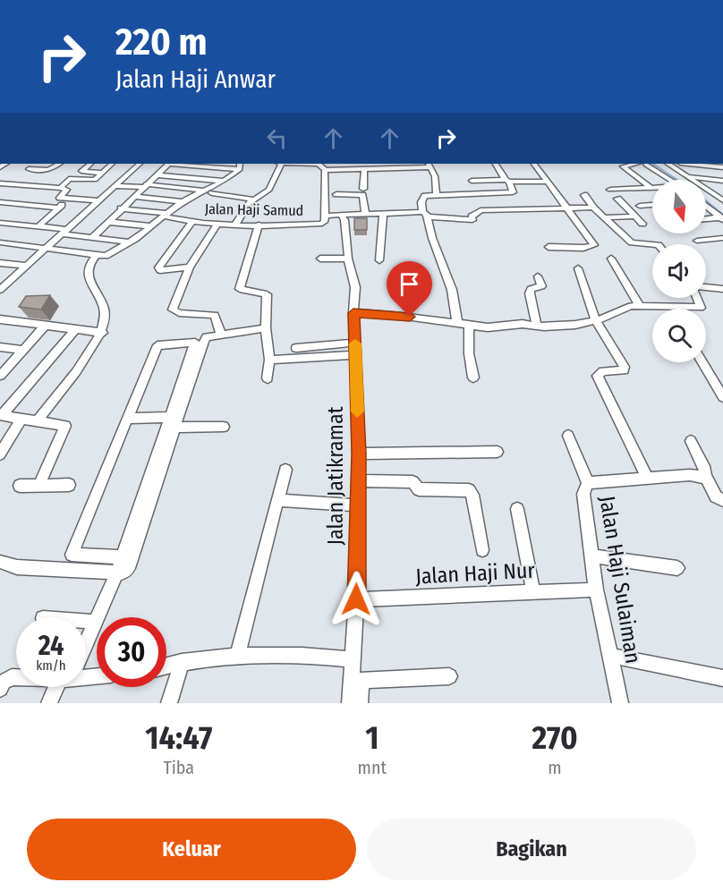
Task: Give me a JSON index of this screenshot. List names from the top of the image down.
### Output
{
  "streets": {
    "street": [
      "Jalan Haji Samud",
      "Jalan Jatikramat",
      "Jalan Haji Nur",
      "Jalan Haji Sulaiman"
    ]
  },
  "crossings": [
    ["Jalan Jatikramat", "Jalan Haji Nur"],
    ["Jalan Haji Nur", "Jalan Haji Sulaiman"]
  ],
  "north": "bottom",
  "page": {
    "turn": ["220 m", "Jalan Haji Anwar"],
    "speed": "24 km/h",
    "limit": "30",
    "eta": [
      "14:47",
      "Tiba",
      "1",
      "mnt",
      "270",
      "m"
    ],
    "buttons": ["Keluar", "Bagikan"]
  }
}
